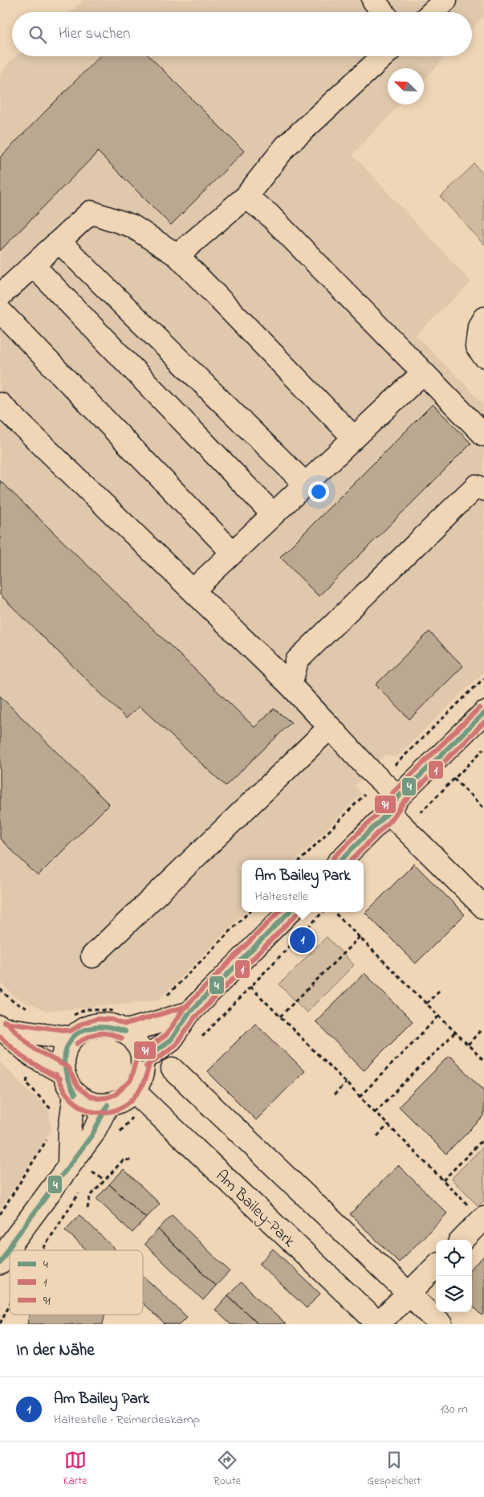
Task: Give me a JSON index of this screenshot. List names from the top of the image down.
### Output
{
  "streets": {
    "main road": ["Am Bailey-Park"]
  },
  "lines": ["transit line 91", "transit line 4", "transit line 1"],
  "legend": ["4", "1", "91"],
  "north": "top left",
  "page": {
    "search": "Hier suchen",
    "popup": ["Am Bailey Park", "Haltestelle"],
    "pins": "1",
    "heading": "In der Nähe",
    "list": [
      {
        "mark": "1",
        "name": "Am Bailey Park",
        "note": "Haltestelle · Reimerdeskamp",
        "value": "130 m"
      }
    ],
    "nav": ["Karte", "Route", "Gespeichert"]
  }
}
